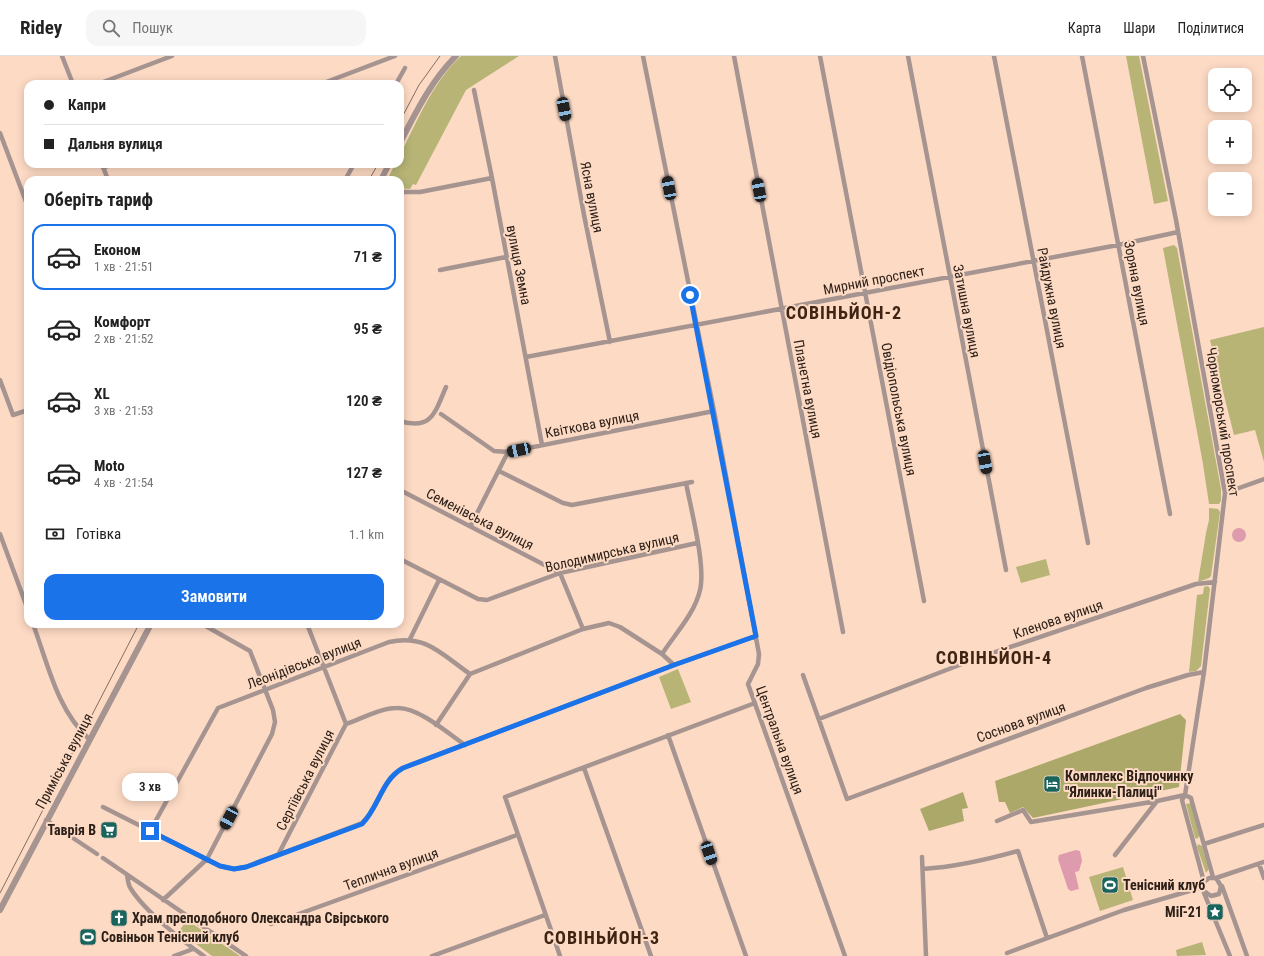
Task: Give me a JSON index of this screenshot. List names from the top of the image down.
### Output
{
  "streets": {
    "street": [
      "Ясна вулиця",
      "вулиця Земна",
      "Мирний проспект",
      "Зоряна вулиця",
      "Райдужна вулиця",
      "Затишна вулиця",
      "Планетна вулиця",
      "Овідіопольська вулиця",
      "Чорноморський проспект",
      "Квіткова вулиця",
      "Семенівська вулиця",
      "Володимирська вулиця",
      "Кленова вулиця",
      "Леонідівська вулиця",
      "Соснова вулиця",
      "Центральна вулиця",
      "Приміська вулиця",
      "Сергіївська вулиця",
      "Теплична вулиця"
    ]
  },
  "crossings": [
    ["Ясна вулиця", "Мирний проспект"],
    ["вулиця Земна", "Мирний проспект"],
    ["вулиця Земна", "Квіткова вулиця"],
    ["Мирний проспект", "Зоряна вулиця"],
    ["Мирний проспект", "Райдужна вулиця"],
    ["Мирний проспект", "Затишна вулиця"],
    ["Мирний проспект", "Планетна вулиця"],
    ["Мирний проспект", "Овідіопольська вулиця"],
    ["Мирний проспект", "Чорноморський проспект"],
    ["Мирний проспект", "Центральна вулиця"],
    ["Чорноморський проспект", "Кленова вулиця"],
    ["Чорноморський проспект", "Соснова вулиця"],
    ["Квіткова вулиця", "Центральна вулиця"],
    ["Семенівська вулиця", "Володимирська вулиця"],
    ["Кленова вулиця", "Соснова вулиця"],
    ["Леонідівська вулиця", "Сергіївська вулиця"]
  ],
  "districts": ["СОВІНЬЙОН-2", "СОВІНЬЙОН-4", "СОВІНЬЙОН-3"],
  "places": {
    "hotel": ["Комплекс Відпочинку \"Ялинки-Палиці\""],
    "supermarket": ["Таврія В"],
    "sports": ["Тенісний клуб", "Совіньон Тенісний клуб"],
    "place": ["МіГ-21"],
    "church": ["Храм преподобного Олександра Свірського"]
  },
  "page": {
    "header": "Ridey",
    "search": "Пошук",
    "nav": ["Карта", "Шари", "Поділитися"],
    "map_buttons": ["+", "−"],
    "banner": ["Капри", "Дальня вулиця"],
    "heading": "Оберіть тариф",
    "list": [
      {
        "name": "Економ",
        "note": "1 хв · 21:51",
        "value": "71 ₴"
      },
      {
        "name": "Комфорт",
        "note": "2 хв · 21:52",
        "value": "95 ₴"
      },
      {
        "name": "XL",
        "note": "3 хв · 21:53",
        "value": "120 ₴"
      },
      {
        "name": "Moto",
        "note": "4 хв · 21:54",
        "value": "127 ₴"
      }
    ],
    "pay": ["Готівка", "1.1 km"],
    "buttons": "Замовити",
    "bubble": "3 хв"
  }
}
